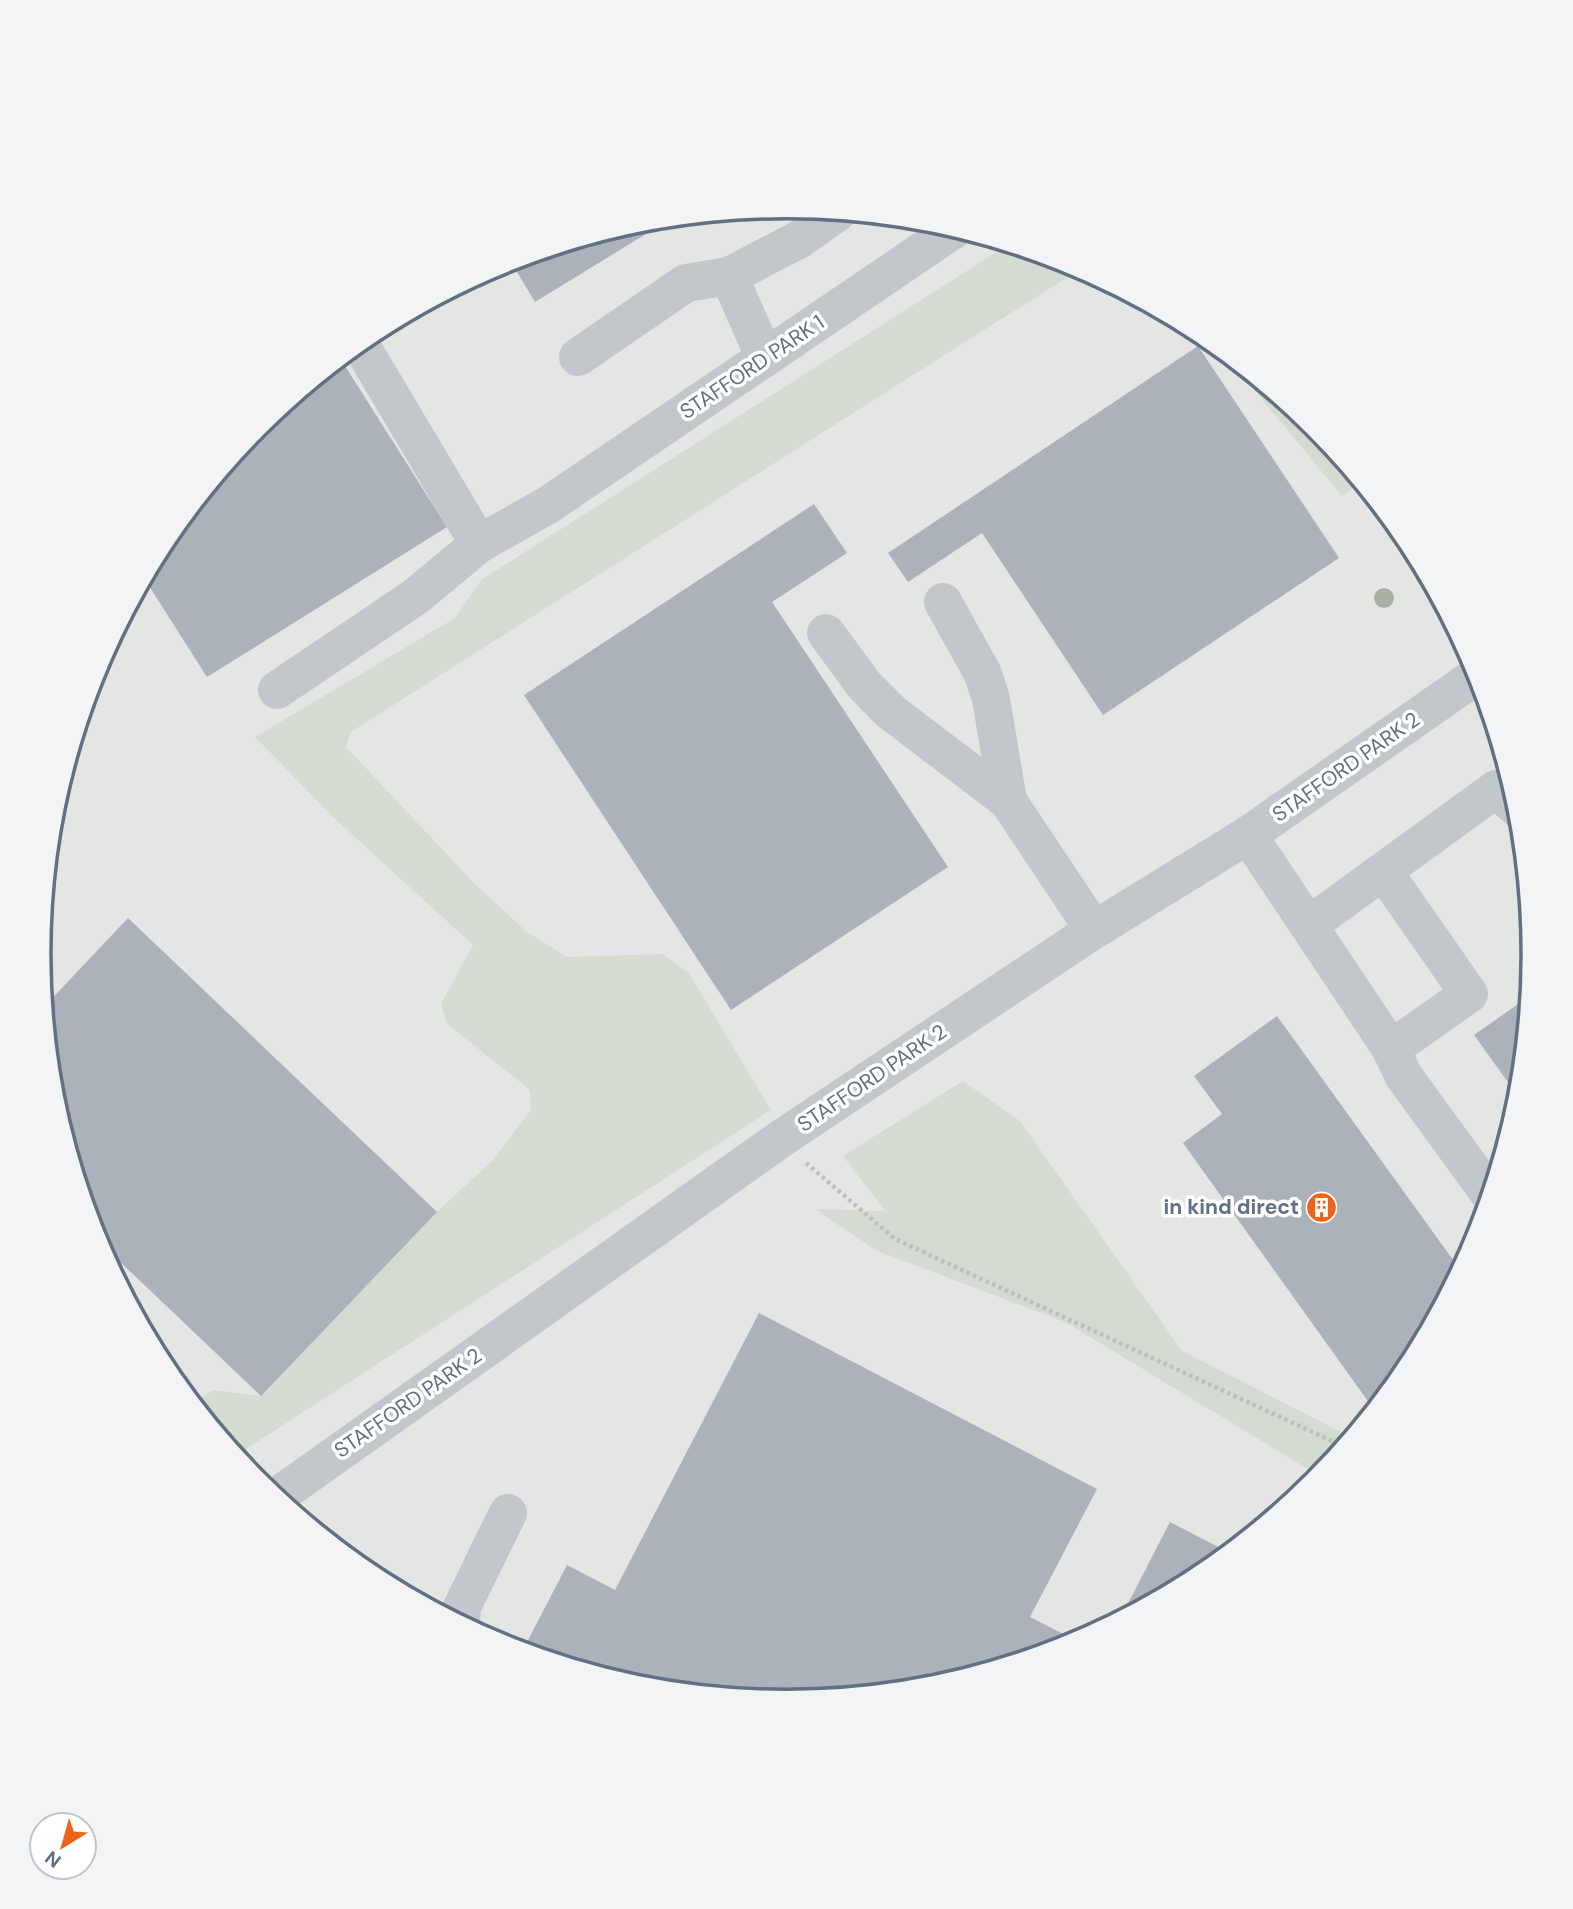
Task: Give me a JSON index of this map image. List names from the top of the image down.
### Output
{
  "streets": {
    "street": ["STAFFORD PARK 1", "STAFFORD PARK 2"]
  },
  "places": {
    "building": ["in kind direct"]
  },
  "north": "bottom left"
}
